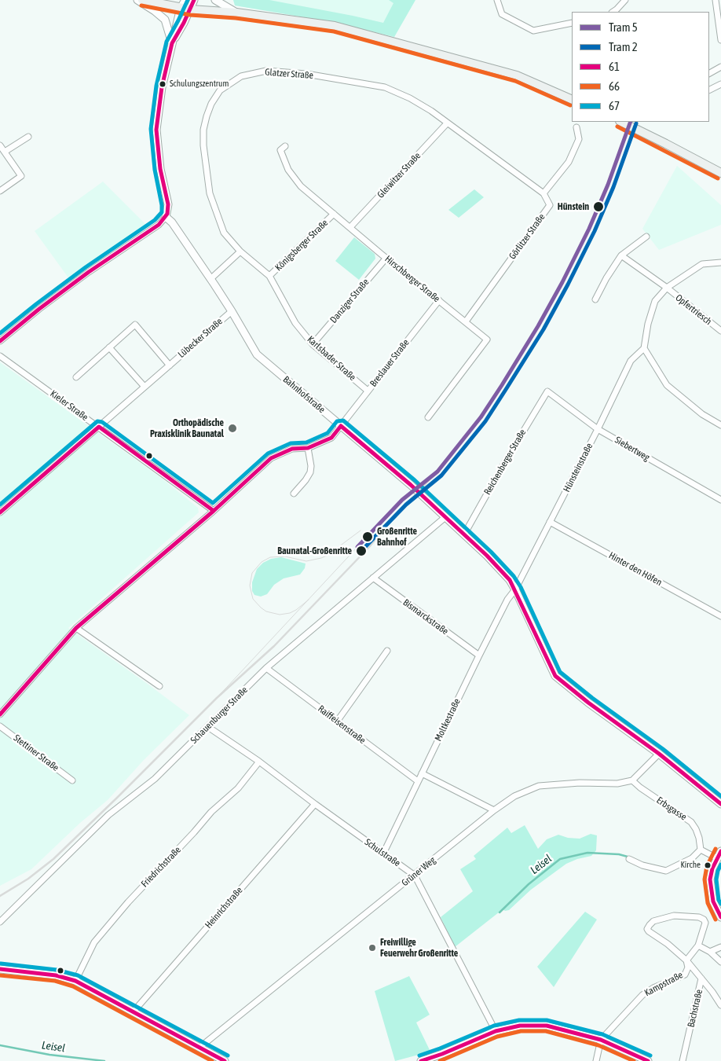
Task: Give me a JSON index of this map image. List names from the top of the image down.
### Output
{
  "streets": {
    "street": [
      "Glatzer Straße",
      "Gleiwitzer Straße",
      "Görlitzer Straße",
      "Königsberger Straße",
      "Hirschberger Straße",
      "Danziger Straße",
      "Opfertriesch",
      "Lübecker Straße",
      "Karlsbader Straße",
      "Breslauer Straße",
      "Bahnhofstraße",
      "Kieler Straße",
      "Siebertweg",
      "Reichenberger Straße",
      "Hünsteinstraße",
      "Hinter den Höfen",
      "Bismarckstraße",
      "Schauenburger Straße",
      "Moltkestraße",
      "Raiffeisenstraße",
      "Stettiner Straße",
      "Erbsgasse",
      "Schulstraße",
      "Friedrichstraße",
      "Grüner Weg",
      "Heinrichstraße",
      "Kampstraße",
      "Bachstraße"
    ]
  },
  "crossings": [
    ["Glatzer Straße", "Gleiwitzer Straße"],
    ["Glatzer Straße", "Görlitzer Straße"],
    ["Glatzer Straße", "Karlsbader Straße"],
    ["Gleiwitzer Straße", "Hirschberger Straße"],
    ["Görlitzer Straße", "Hirschberger Straße"],
    ["Königsberger Straße", "Hirschberger Straße"],
    ["Königsberger Straße", "Karlsbader Straße"],
    ["Hirschberger Straße", "Danziger Straße"],
    ["Hirschberger Straße", "Breslauer Straße"],
    ["Danziger Straße", "Karlsbader Straße"],
    ["Lübecker Straße", "Bahnhofstraße"],
    ["Lübecker Straße", "Kieler Straße"],
    ["Karlsbader Straße", "Breslauer Straße"],
    ["Breslauer Straße", "Bahnhofstraße"],
    ["Bahnhofstraße", "Reichenberger Straße"],
    ["Bahnhofstraße", "Hünsteinstraße"],
    ["Bahnhofstraße", "Schauenburger Straße"],
    ["Bahnhofstraße", "Moltkestraße"],
    ["Siebertweg", "Reichenberger Straße"],
    ["Siebertweg", "Hünsteinstraße"],
    ["Hünsteinstraße", "Hinter den Höfen"],
    ["Hünsteinstraße", "Moltkestraße"],
    ["Bismarckstraße", "Schauenburger Straße"],
    ["Bismarckstraße", "Moltkestraße"],
    ["Schauenburger Straße", "Raiffeisenstraße"],
    ["Schauenburger Straße", "Schulstraße"],
    ["Moltkestraße", "Raiffeisenstraße"],
    ["Moltkestraße", "Schulstraße"],
    ["Erbsgasse", "Grüner Weg"],
    ["Schulstraße", "Friedrichstraße"],
    ["Schulstraße", "Grüner Weg"],
    ["Schulstraße", "Heinrichstraße"],
    ["Kampstraße", "Bachstraße"]
  ],
  "water": ["Leisel"],
  "places": [
    "Schulungszentrum",
    "Hünstein",
    "Orthopädische Praxisklinik Baunatal",
    "Großenritte Bahnhof",
    "Baunatal-Großenritte",
    "Kirche",
    "Freiwillige Feuerwehr Großenritte"
  ],
  "lines": [
    "transit line 61",
    "transit line 67",
    "transit line 66",
    "tram line 5",
    "tram line 2"
  ],
  "legend": [
    "Tram 5",
    "Tram 2",
    "61",
    "66",
    "67"
  ]
}
